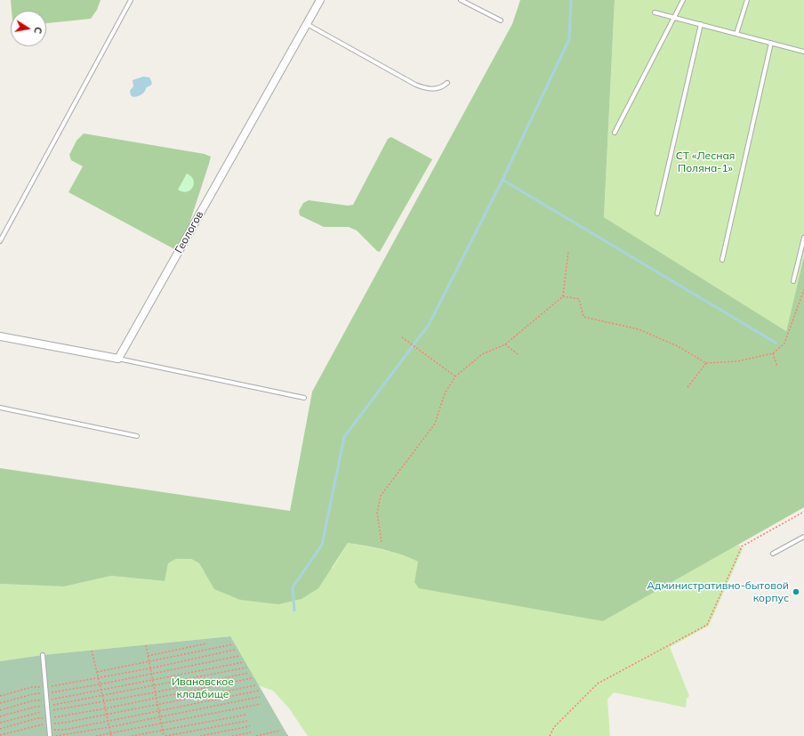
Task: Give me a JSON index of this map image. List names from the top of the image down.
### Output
{
  "streets": {
    "street": ["Геологов"]
  },
  "parks": ["СТ «Лесная Поляна-1»", "Ивановское кладбище"],
  "places": ["Административно-бытовой корпус"],
  "north": "right"
}
